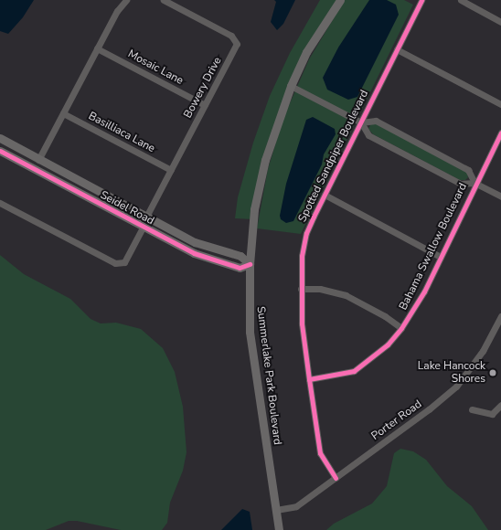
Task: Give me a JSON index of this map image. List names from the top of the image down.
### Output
{
  "streets": {
    "main road": ["Seidel Road", "Summerlake Park Boulevard"],
    "street": [
      "Mosaic Lane",
      "Bowery Drive",
      "Basilliaca Lane",
      "Spotted Sandpiper Boulevard",
      "Bahama Swallow Boulevard",
      "Porter Road"
    ]
  },
  "crossings": [
    ["Mosaic Lane", "Bowery Drive"],
    ["Bowery Drive", "Basilliaca Lane"],
    ["Bowery Drive", "Seidel Road"],
    ["Spotted Sandpiper Boulevard", "Bahama Swallow Boulevard"],
    ["Spotted Sandpiper Boulevard", "Porter Road"],
    ["Seidel Road", "Summerlake Park Boulevard"],
    ["Summerlake Park Boulevard", "Porter Road"]
  ],
  "places": ["Lake Hancock Shores"]
}
